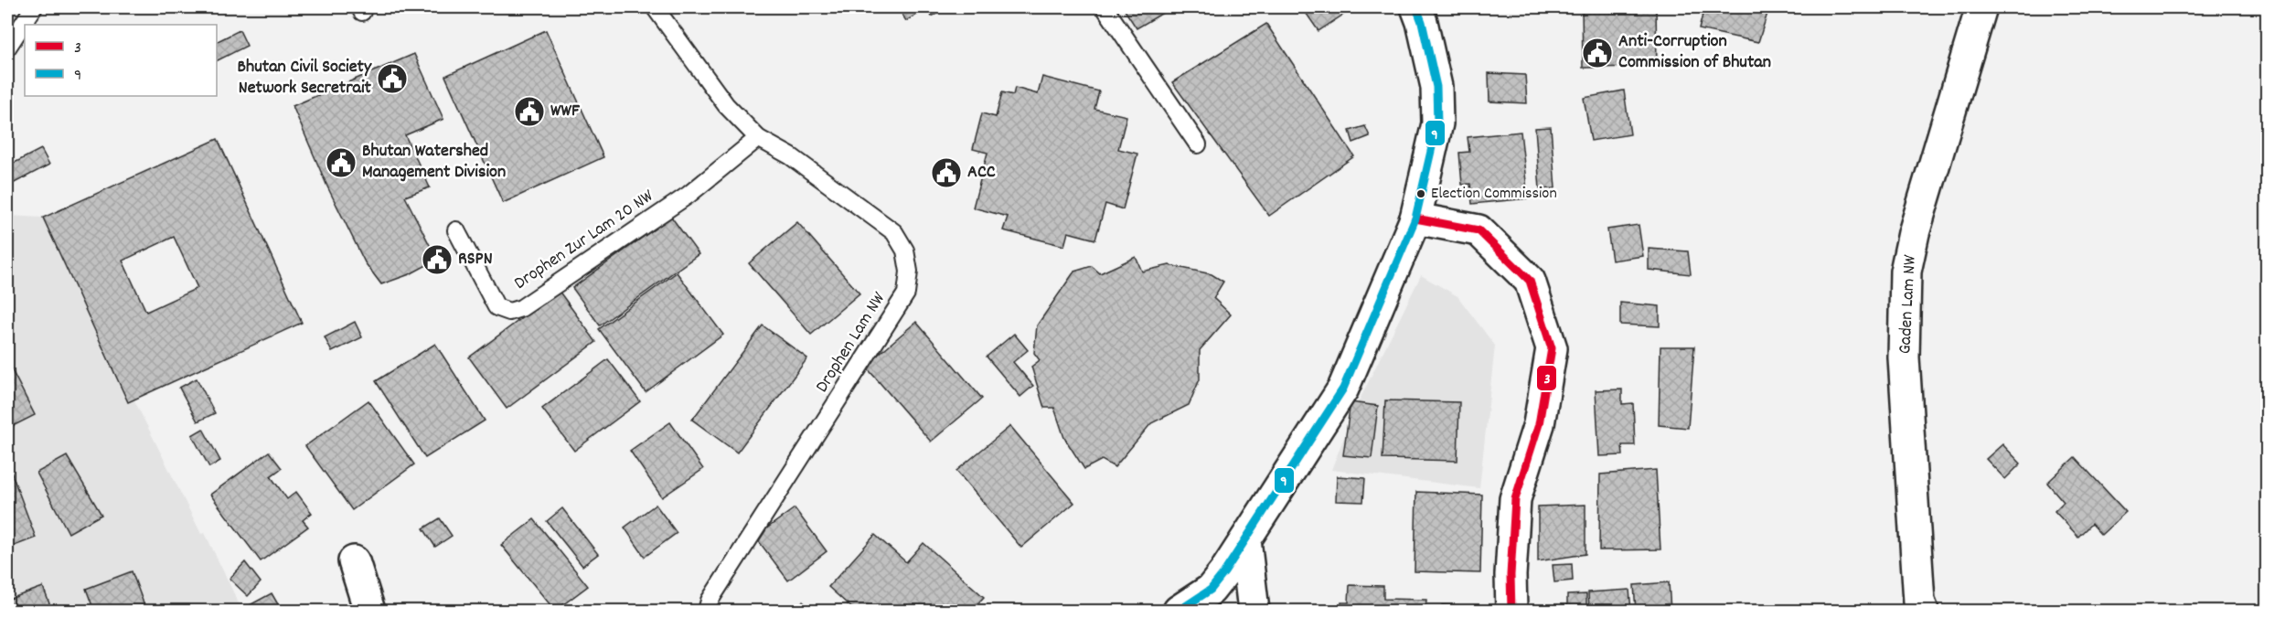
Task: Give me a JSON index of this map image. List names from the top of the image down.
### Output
{
  "streets": {
    "street": ["Gaden Lam NW"],
    "lane": ["Drophen Zur Lam 20 NW", "Drophen Lam NW"]
  },
  "crossings": [
    ["Drophen Zur Lam 20 NW", "Drophen Lam NW"]
  ],
  "places": {
    "public building": [
      "Anti-Corruption Commission of Bhutan",
      "Bhutan Civil Society Network Secretrait",
      "WWF",
      "Bhutan Watershed Management Division",
      "ACC",
      "RSPN"
    ],
    "other": ["Election Commission"]
  },
  "lines": ["transit line 9", "transit line 3"],
  "legend": ["3", "9"]
}
